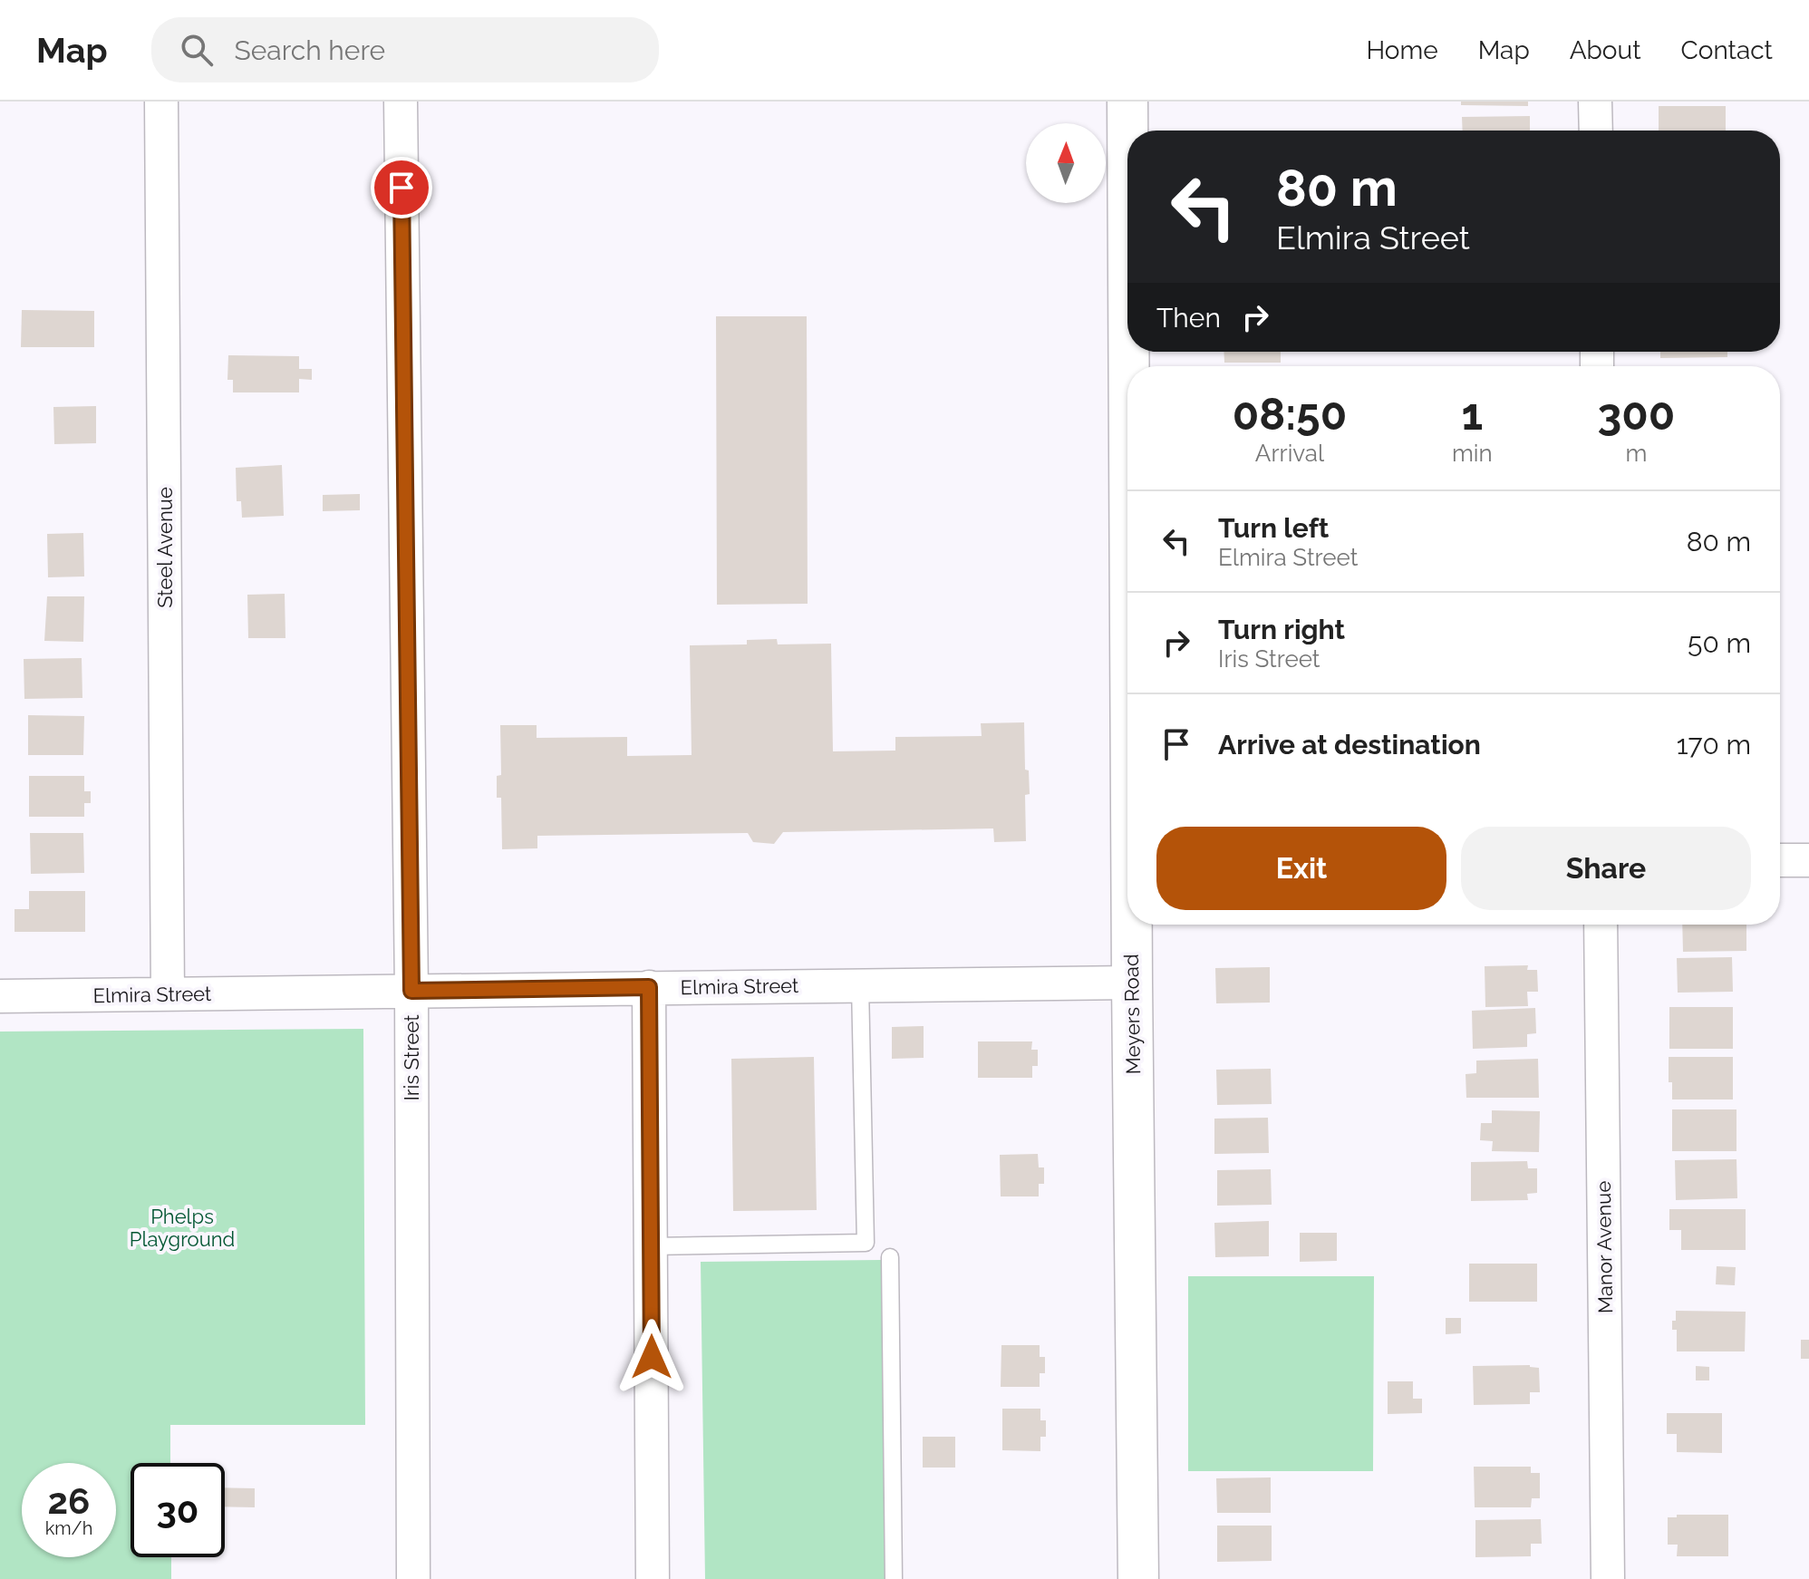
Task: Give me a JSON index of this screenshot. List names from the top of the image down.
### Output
{
  "streets": {
    "street": [
      "Steel Avenue",
      "Elmira Street",
      "Meyers Road",
      "Iris Street",
      "Manor Avenue"
    ]
  },
  "crossings": [
    ["Steel Avenue", "Elmira Street"],
    ["Elmira Street", "Meyers Road"],
    ["Elmira Street", "Iris Street"]
  ],
  "parks": ["Phelps Playground"],
  "north": "top",
  "page": {
    "header": "Map",
    "search": "Search here",
    "nav": [
      "Home",
      "Map",
      "About",
      "Contact"
    ],
    "turn": ["80 m", "Elmira Street"],
    "then": "Then",
    "eta": [
      "08:50",
      "Arrival",
      "1",
      "min",
      "300",
      "m"
    ],
    "list": [
      {
        "name": "Turn left",
        "note": "Elmira Street",
        "value": "80 m"
      },
      {
        "name": "Turn right",
        "note": "Iris Street",
        "value": "50 m"
      },
      {
        "name": "Arrive at destination",
        "value": "170 m"
      }
    ],
    "buttons": ["Exit", "Share"],
    "speed": "26 km/h",
    "limit": "30"
  }
}
